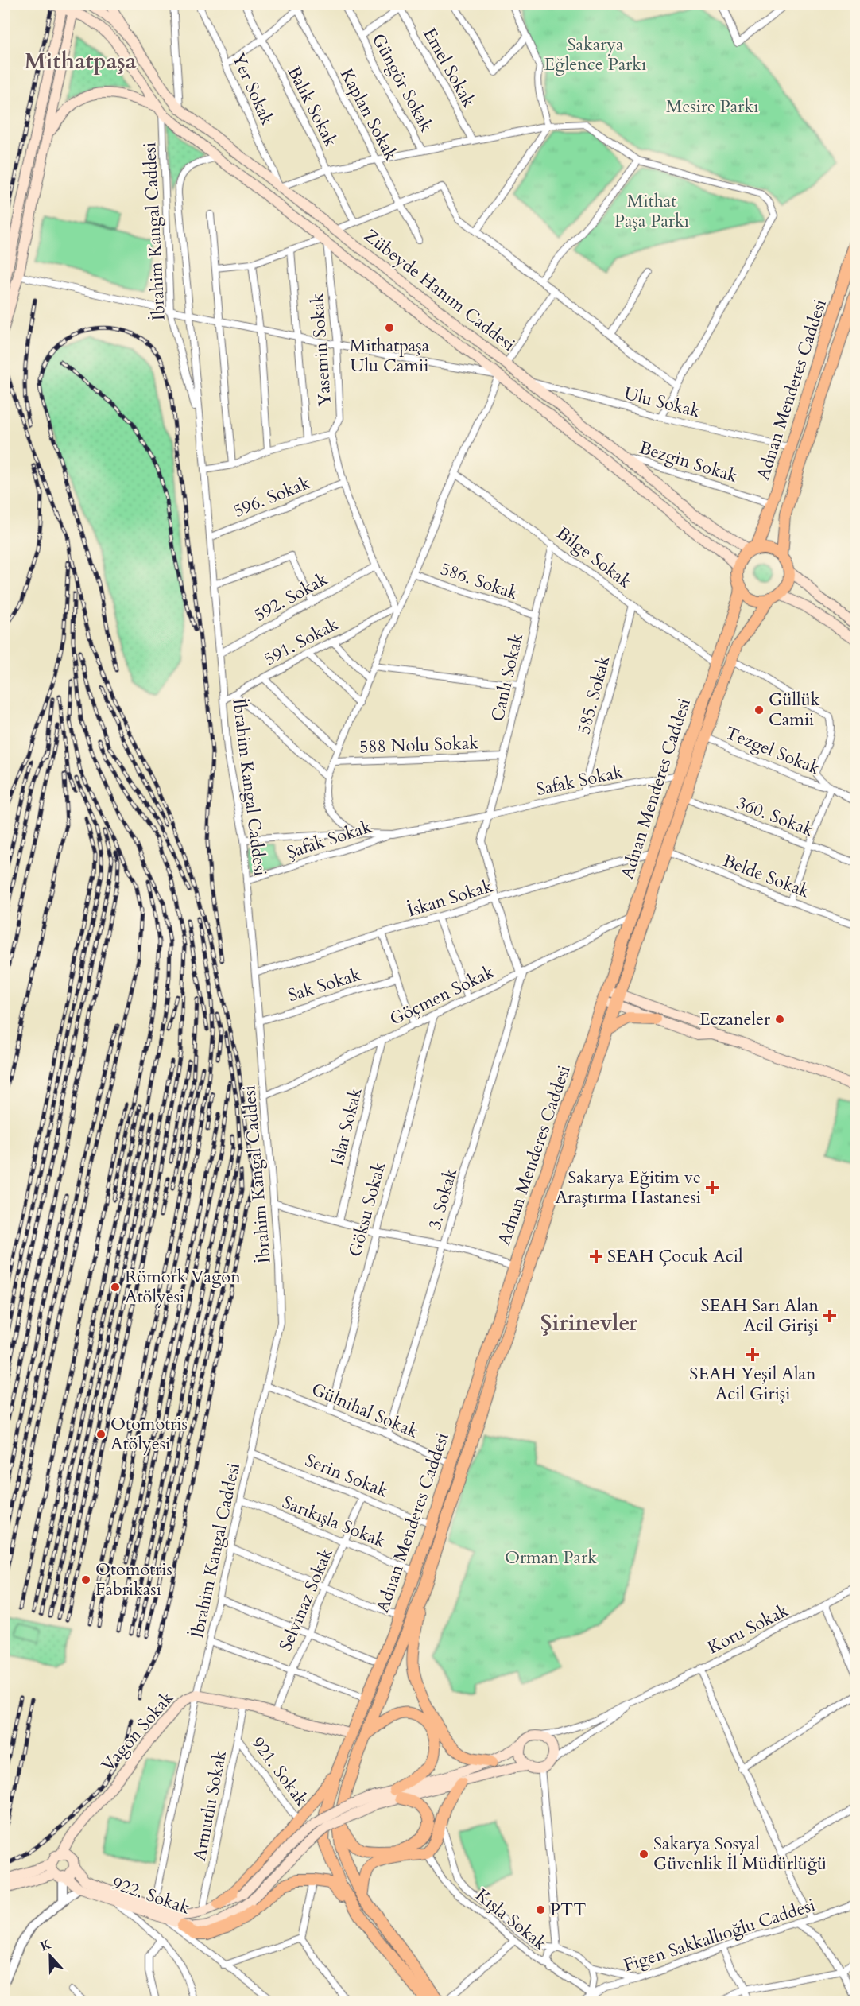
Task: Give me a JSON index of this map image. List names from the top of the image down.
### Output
{
  "streets": {
    "main road": [
      "Zübeyde Hanım Caddesi",
      "Adnan Menderes Caddesi",
      "Vagon Sokak",
      "922. Sokak"
    ],
    "street": [
      "Emel Sokak",
      "Güngör Sokak",
      "Yer Sokak",
      "Balık Sokak",
      "Kaplan Sokak",
      "İbrahim Kangal Caddesi",
      "Yasemin Sokak",
      "Ulu Sokak",
      "Bezgin Sokak",
      "596. Sokak",
      "Bilge Sokak",
      "586. Sokak",
      "592. Sokak",
      "591. Sokak",
      "Canlı Sokak",
      "585. Sokak",
      "588 Nolu Sokak",
      "Tezgel Sokak",
      "Safak Sokak",
      "360. Sokak",
      "Şafak Sokak",
      "Belde Sokak",
      "İskan Sokak",
      "Sak Sokak",
      "Göçmen Sokak",
      "Islar Sokak",
      "3. Sokak",
      "Göksu Sokak",
      "Gülnihal Sokak",
      "Serin Sokak",
      "Sarıkışla Sokak",
      "Selvinaz Sokak",
      "Koru Sokak",
      "921. Sokak",
      "Armutlu Sokak",
      "Kışla Sokak",
      "Figen Sakkallıoğlu Caddesi"
    ]
  },
  "crossings": [
    ["Yer Sokak", "Zübeyde Hanım Caddesi"],
    ["İbrahim Kangal Caddesi", "Zübeyde Hanım Caddesi"],
    ["İbrahim Kangal Caddesi", "596. Sokak"],
    ["İbrahim Kangal Caddesi", "592. Sokak"],
    ["İbrahim Kangal Caddesi", "591. Sokak"],
    ["İbrahim Kangal Caddesi", "Şafak Sokak"],
    ["İbrahim Kangal Caddesi", "İskan Sokak"],
    ["İbrahim Kangal Caddesi", "Sak Sokak"],
    ["İbrahim Kangal Caddesi", "Göçmen Sokak"],
    ["İbrahim Kangal Caddesi", "Gülnihal Sokak"],
    ["İbrahim Kangal Caddesi", "Serin Sokak"],
    ["İbrahim Kangal Caddesi", "Sarıkışla Sokak"],
    ["İbrahim Kangal Caddesi", "Vagon Sokak"],
    ["Zübeyde Hanım Caddesi", "Yasemin Sokak"],
    ["Zübeyde Hanım Caddesi", "Adnan Menderes Caddesi"],
    ["Zübeyde Hanım Caddesi", "Ulu Sokak"],
    ["Zübeyde Hanım Caddesi", "Bezgin Sokak"],
    ["Adnan Menderes Caddesi", "Ulu Sokak"],
    ["Adnan Menderes Caddesi", "Bezgin Sokak"],
    ["Adnan Menderes Caddesi", "Bilge Sokak"],
    ["Adnan Menderes Caddesi", "Tezgel Sokak"],
    ["Adnan Menderes Caddesi", "Safak Sokak"],
    ["Adnan Menderes Caddesi", "360. Sokak"],
    ["Adnan Menderes Caddesi", "Belde Sokak"],
    ["Adnan Menderes Caddesi", "İskan Sokak"],
    ["Adnan Menderes Caddesi", "Göçmen Sokak"],
    ["Adnan Menderes Caddesi", "Gülnihal Sokak"],
    ["Adnan Menderes Caddesi", "Serin Sokak"],
    ["Adnan Menderes Caddesi", "Sarıkışla Sokak"],
    ["Adnan Menderes Caddesi", "Vagon Sokak"],
    ["Bilge Sokak", "Canlı Sokak"],
    ["Bilge Sokak", "585. Sokak"],
    ["586. Sokak", "Canlı Sokak"],
    ["Canlı Sokak", "588 Nolu Sokak"],
    ["Canlı Sokak", "Safak Sokak"],
    ["Canlı Sokak", "Şafak Sokak"],
    ["Canlı Sokak", "İskan Sokak"],
    ["Canlı Sokak", "Göçmen Sokak"],
    ["Canlı Sokak", "3. Sokak"],
    ["585. Sokak", "Safak Sokak"],
    ["Safak Sokak", "Şafak Sokak"],
    ["Göçmen Sokak", "Islar Sokak"],
    ["Göçmen Sokak", "3. Sokak"],
    ["Göçmen Sokak", "Göksu Sokak"],
    ["3. Sokak", "Gülnihal Sokak"],
    ["Göksu Sokak", "Gülnihal Sokak"],
    ["Serin Sokak", "Selvinaz Sokak"],
    ["Sarıkışla Sokak", "Selvinaz Sokak"],
    ["Selvinaz Sokak", "Vagon Sokak"],
    ["Vagon Sokak", "Armutlu Sokak"],
    ["Vagon Sokak", "922. Sokak"],
    ["921. Sokak", "Armutlu Sokak"],
    ["Kışla Sokak", "Figen Sakkallıoğlu Caddesi"]
  ],
  "districts": ["Mithatpaşa", "Şirinevler"],
  "parks": [
    "Sakarya Eğlence Parkı",
    "Mesire Parkı",
    "Mithat Paşa Parkı",
    "Orman Park"
  ],
  "places": {
    "other": [
      "Mithatpaşa Ulu Camii",
      "Güllük Camii",
      "Eczaneler",
      "Römork Vagon Atölyesi",
      "Otomotris Atölyesi",
      "Otomotris Fabrikası",
      "Sakarya Sosyal Güvenlik İl Müdürlüğü",
      "PTT"
    ],
    "health": [
      "Sakarya Eğitim ve Araştırma Hastanesi",
      "SEAH Çocuk Acil",
      "SEAH Sarı Alan Acil Girişi",
      "SEAH Yeşil Alan Acil Girişi"
    ]
  },
  "north": "top"
}
